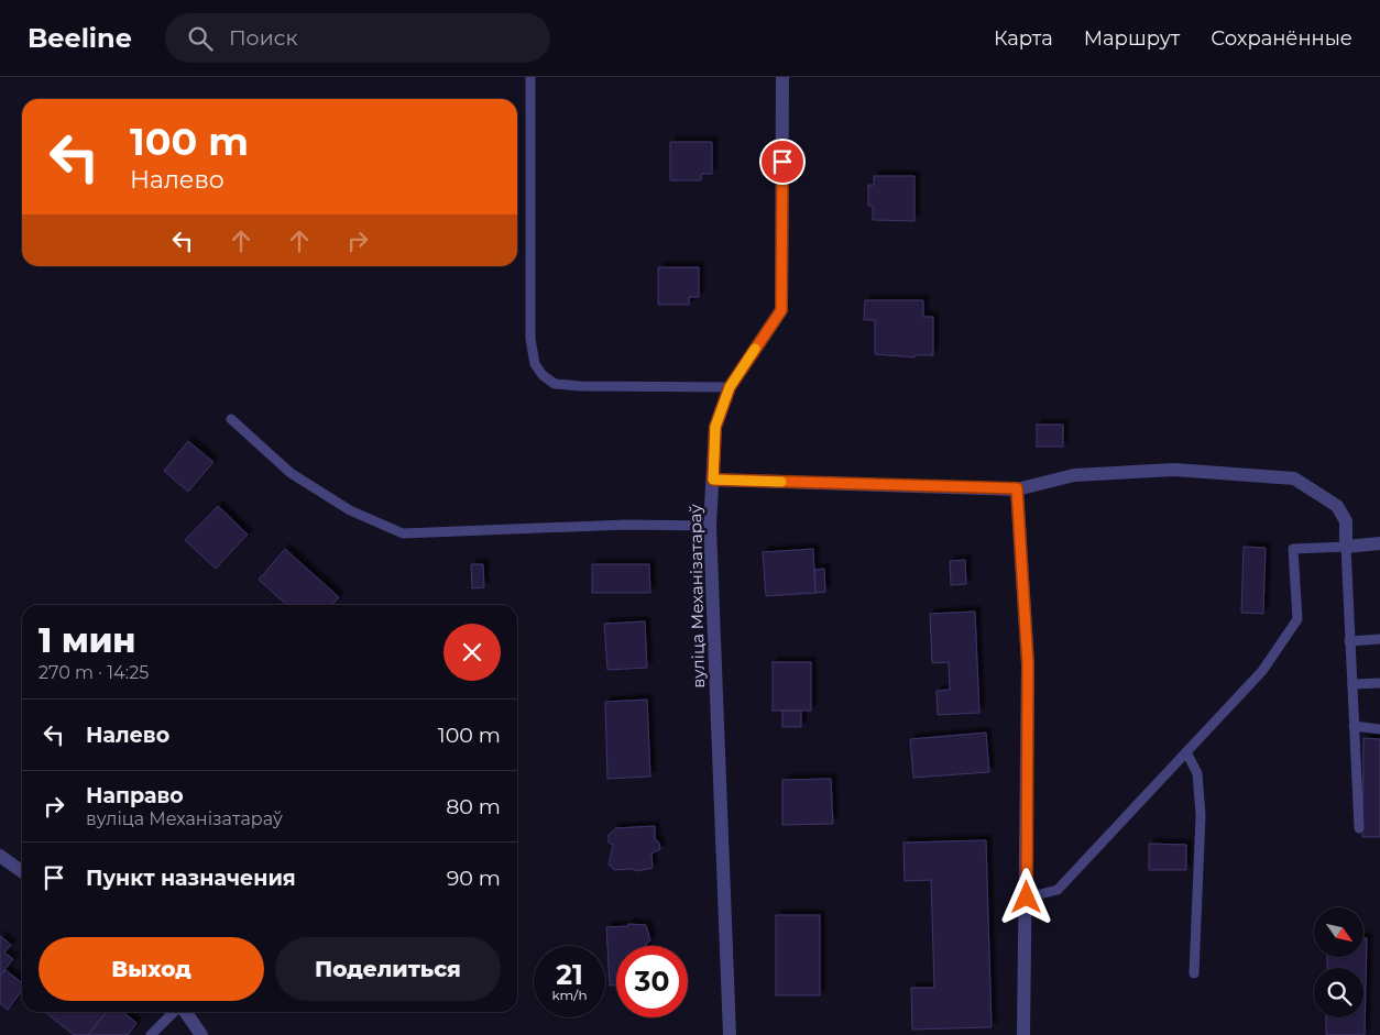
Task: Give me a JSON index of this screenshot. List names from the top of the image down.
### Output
{
  "streets": {
    "street": ["вуліца Механізатараў"]
  },
  "north": "bottom right",
  "page": {
    "header": "Beeline",
    "search": "Поиск",
    "nav": ["Карта", "Маршрут", "Сохранённые"],
    "turn": ["100 m", "Налево"],
    "heading": ["1 мин", "270 m · 14:25"],
    "list": [
      {
        "name": "Налево",
        "value": "100 m"
      },
      {
        "name": "Направо",
        "note": "вуліца Механізатараў",
        "value": "80 m"
      },
      {
        "name": "Пункт назначения",
        "value": "90 m"
      }
    ],
    "buttons": ["Выход", "Поделиться"],
    "speed": "21 km/h",
    "limit": "30"
  }
}
